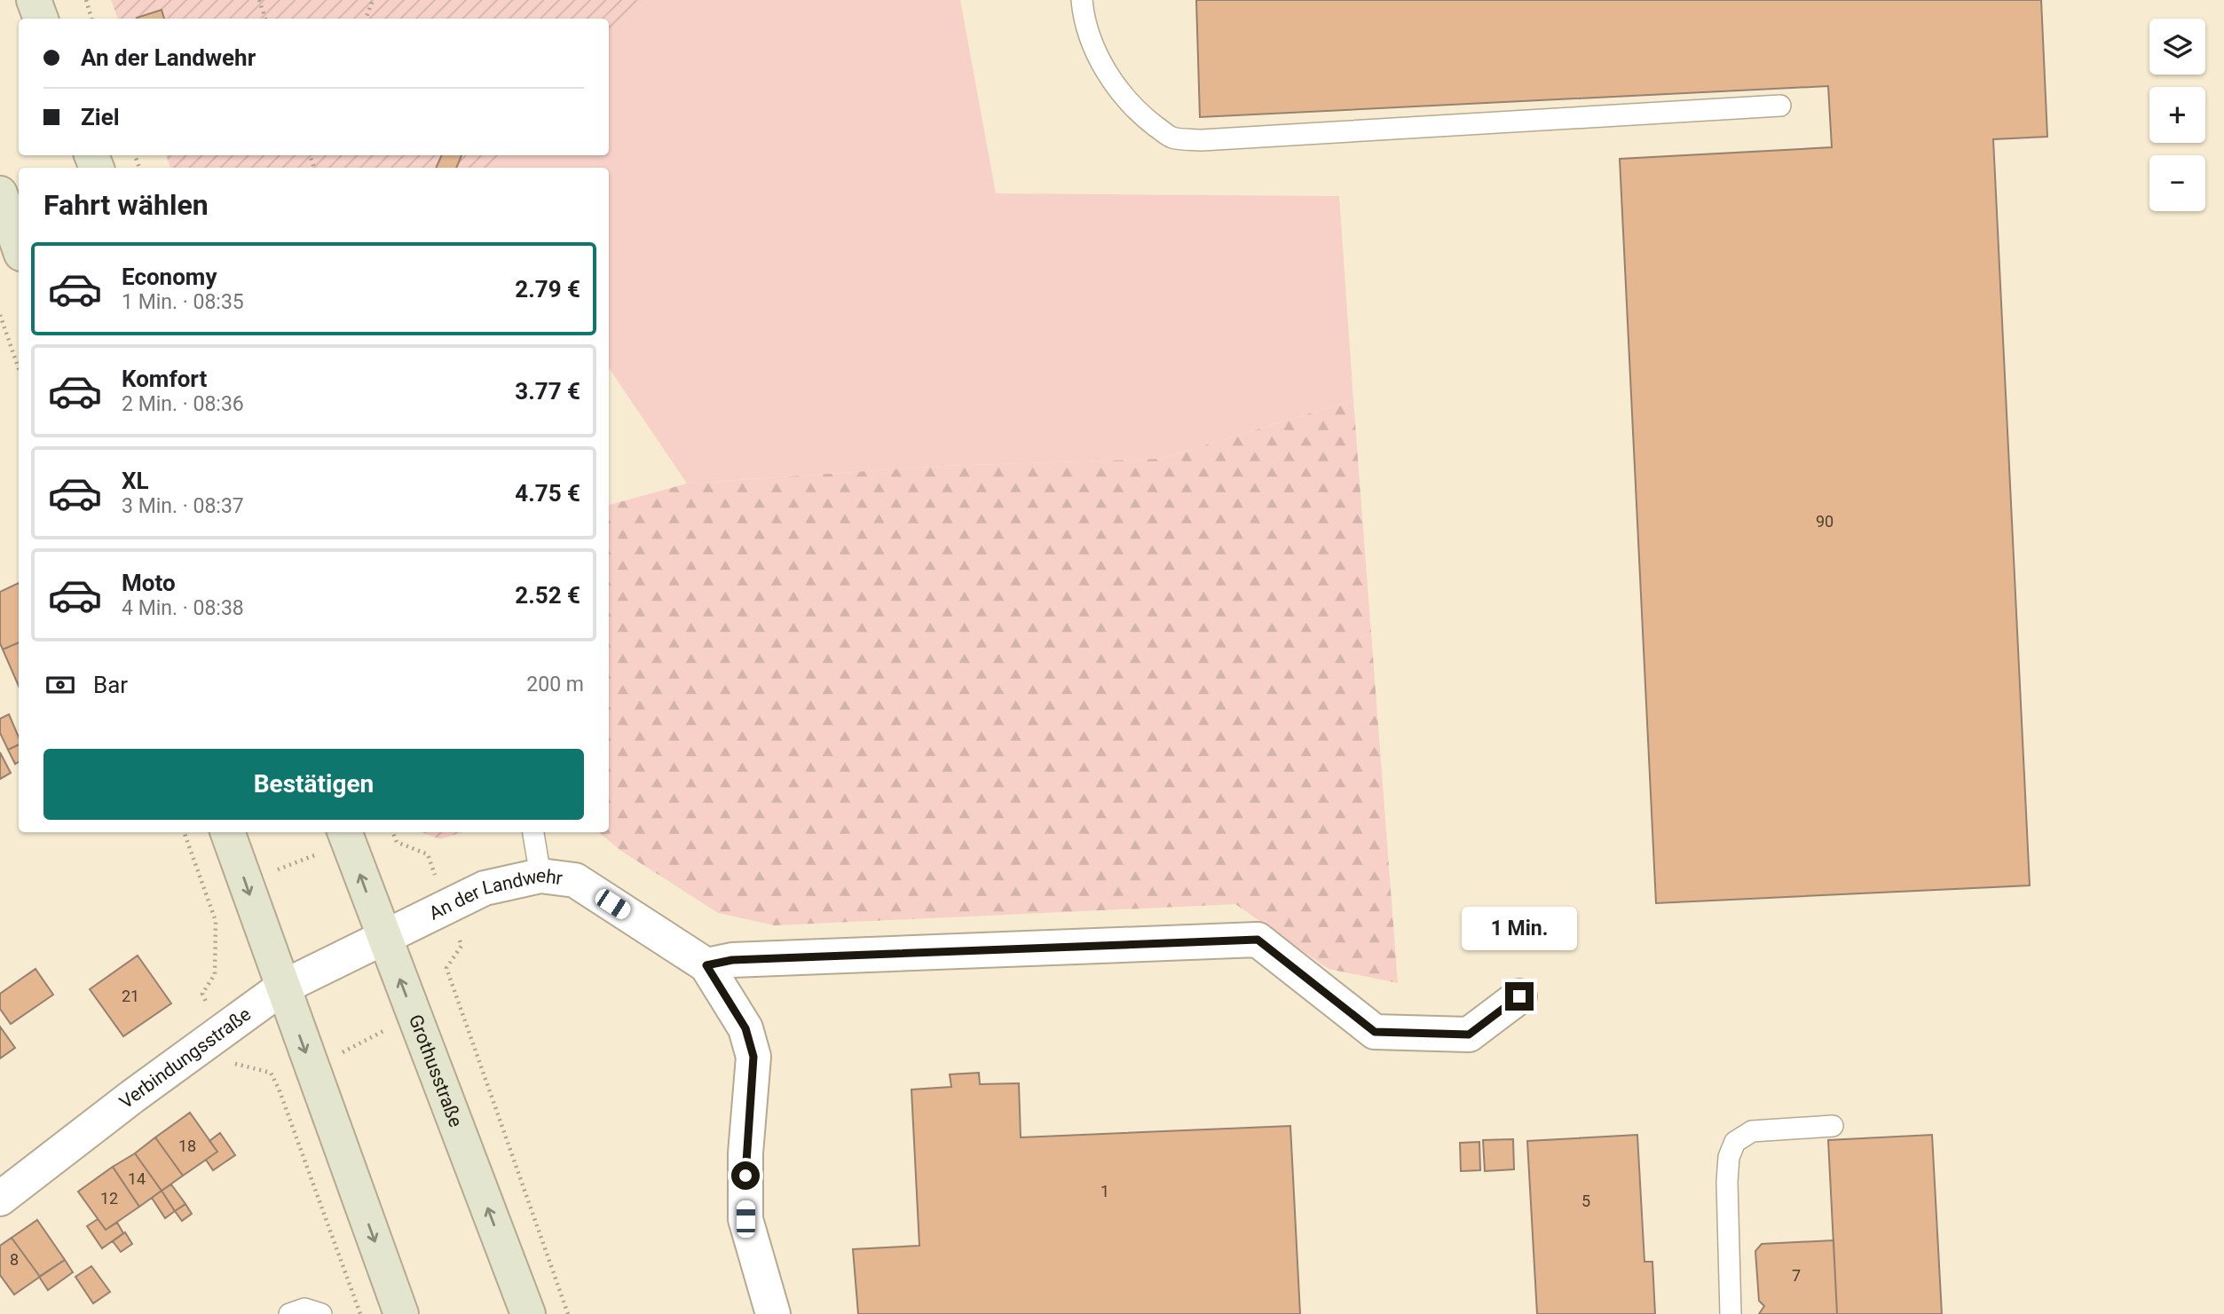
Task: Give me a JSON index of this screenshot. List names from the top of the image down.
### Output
{
  "streets": {
    "main road": ["Grothusstraße"],
    "street": ["An der Landwehr", "Verbindungsstraße"]
  },
  "crossings": [
    ["An der Landwehr", "Verbindungsstraße"],
    ["An der Landwehr", "Grothusstraße"],
    ["Verbindungsstraße", "Grothusstraße"]
  ],
  "house_numbers": [
    "90",
    "21",
    "18",
    "14",
    "1",
    "12",
    "5",
    "8",
    "7"
  ],
  "page": {
    "map_buttons": ["+", "−"],
    "banner": ["An der Landwehr", "Ziel"],
    "heading": "Fahrt wählen",
    "list": [
      {
        "name": "Economy",
        "note": "1 Min. · 08:35",
        "value": "2.79 €"
      },
      {
        "name": "Komfort",
        "note": "2 Min. · 08:36",
        "value": "3.77 €"
      },
      {
        "name": "XL",
        "note": "3 Min. · 08:37",
        "value": "4.75 €"
      },
      {
        "name": "Moto",
        "note": "4 Min. · 08:38",
        "value": "2.52 €"
      }
    ],
    "pay": ["Bar", "200 m"],
    "buttons": "Bestätigen",
    "bubble": "1 Min."
  }
}
